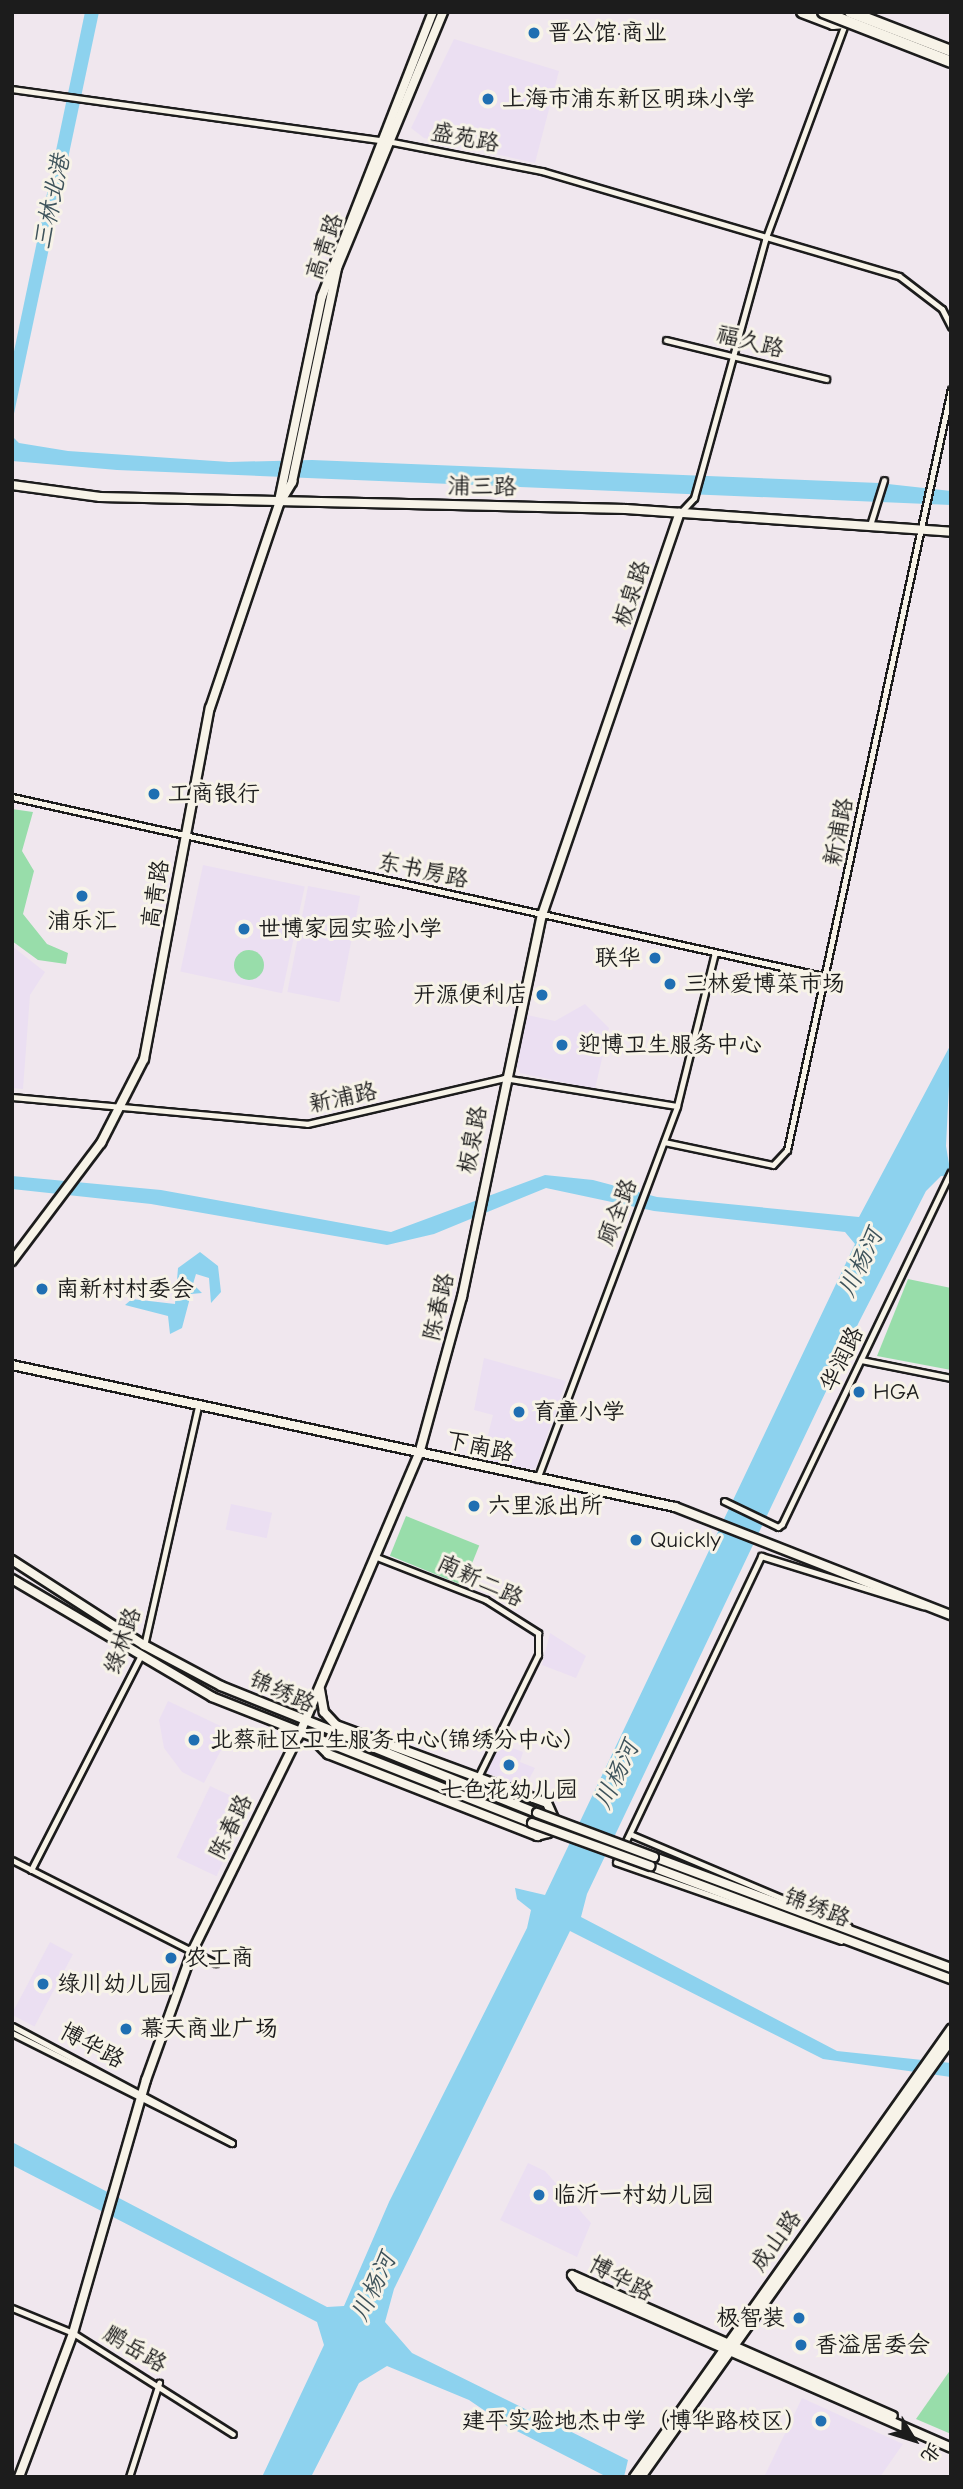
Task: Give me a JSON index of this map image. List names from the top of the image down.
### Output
{
  "streets": {
    "main road": [
      "高青路",
      "浦三路",
      "板泉路",
      "陈春路",
      "下南路",
      "锦绣路",
      "博华路",
      "成山路"
    ],
    "street": [
      "盛苑路",
      "福久路",
      "新浦路",
      "东书房路",
      "顾全路",
      "华润路",
      "南新二路",
      "绿林路",
      "鹏岳路"
    ]
  },
  "crossings": [
    ["盛苑路", "高青路"],
    ["盛苑路", "板泉路"],
    ["高青路", "浦三路"],
    ["高青路", "新浦路"],
    ["高青路", "东书房路"],
    ["福久路", "板泉路"],
    ["浦三路", "板泉路"],
    ["浦三路", "新浦路"],
    ["板泉路", "新浦路"],
    ["板泉路", "东书房路"],
    ["板泉路", "陈春路"],
    ["新浦路", "东书房路"],
    ["新浦路", "顾全路"],
    ["东书房路", "顾全路"],
    ["顾全路", "下南路"],
    ["陈春路", "下南路"],
    ["陈春路", "南新二路"],
    ["陈春路", "锦绣路"],
    ["陈春路", "博华路"],
    ["陈春路", "鹏岳路"],
    ["下南路", "绿林路"],
    ["南新二路", "锦绣路"],
    ["绿林路", "锦绣路"],
    ["博华路", "成山路"]
  ],
  "water": ["三林北港", "川杨河"],
  "places": [
    "晋公馆·商业",
    "上海市浦东新区明珠小学",
    "工商银行",
    "浦乐汇",
    "世博家园实验小学",
    "联华",
    "三林爱博菜市场",
    "开源便利店",
    "迎博卫生服务中心",
    "南新村村委会",
    "HGA",
    "育童小学",
    "六里派出所",
    "Quickly",
    "北蔡社区卫生服务中心(锦绣分中心)",
    "七色花幼儿园",
    "农工商",
    "绿川幼儿园",
    "幕天商业广场",
    "临沂一村幼儿园",
    "极智装",
    "香溢居委会",
    "建平实验地杰中学（博华路校区）"
  ],
  "north": "bottom right"
}
